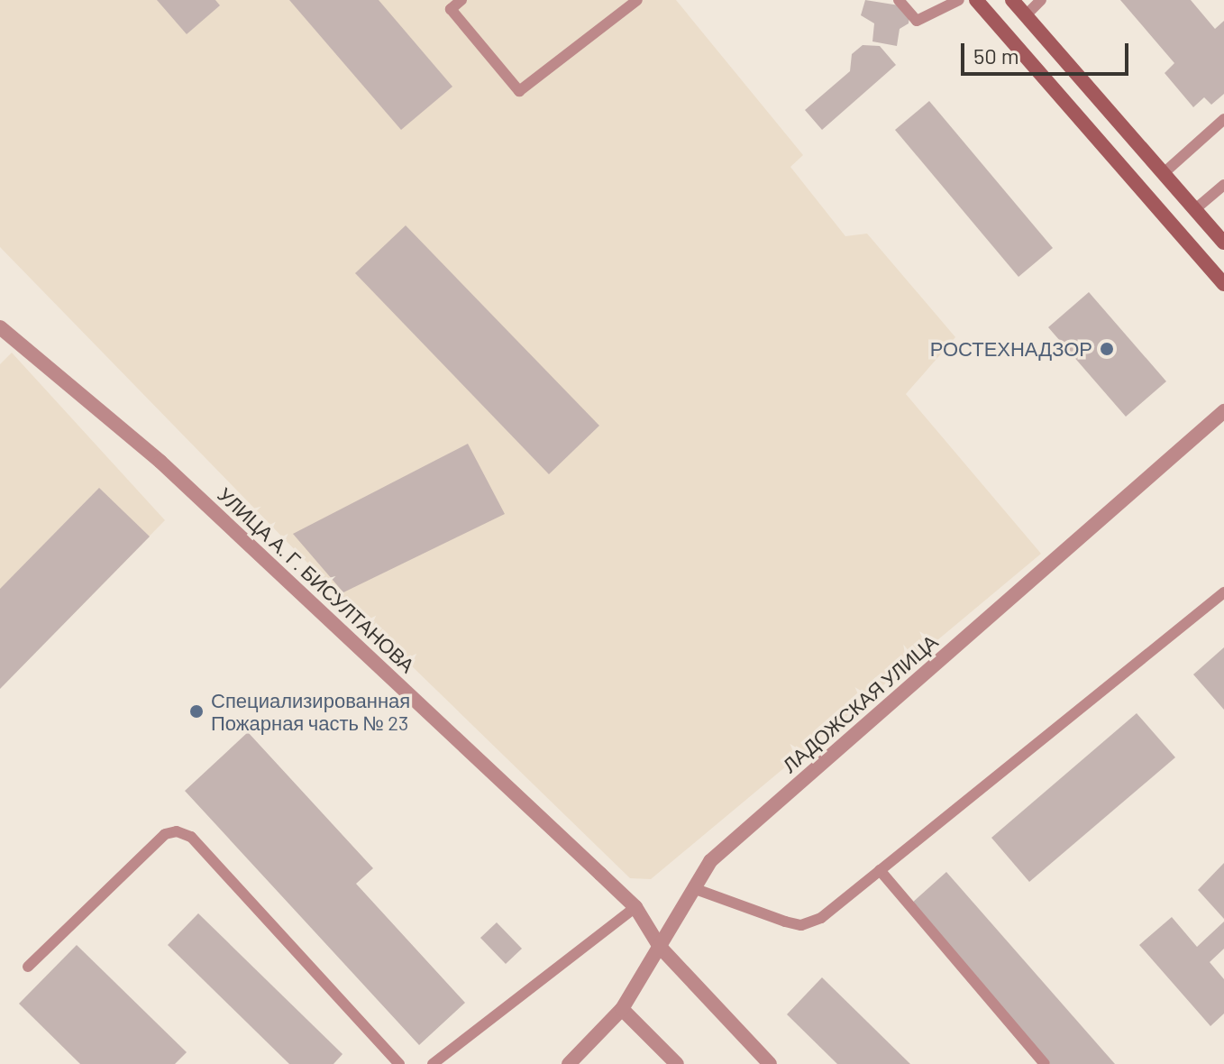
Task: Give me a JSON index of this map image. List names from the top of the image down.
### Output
{
  "streets": {
    "street": ["УЛИЦА А. Г. БИСУЛТАНОВА", "ЛАДОЖСКАЯ УЛИЦА"]
  },
  "crossings": [
    ["УЛИЦА А. Г. БИСУЛТАНОВА", "ЛАДОЖСКАЯ УЛИЦА"]
  ],
  "places": ["РОСТЕХНАДЗОР", "Специализированная Пожарная часть № 23"],
  "scale_bar": "50 m"
}
